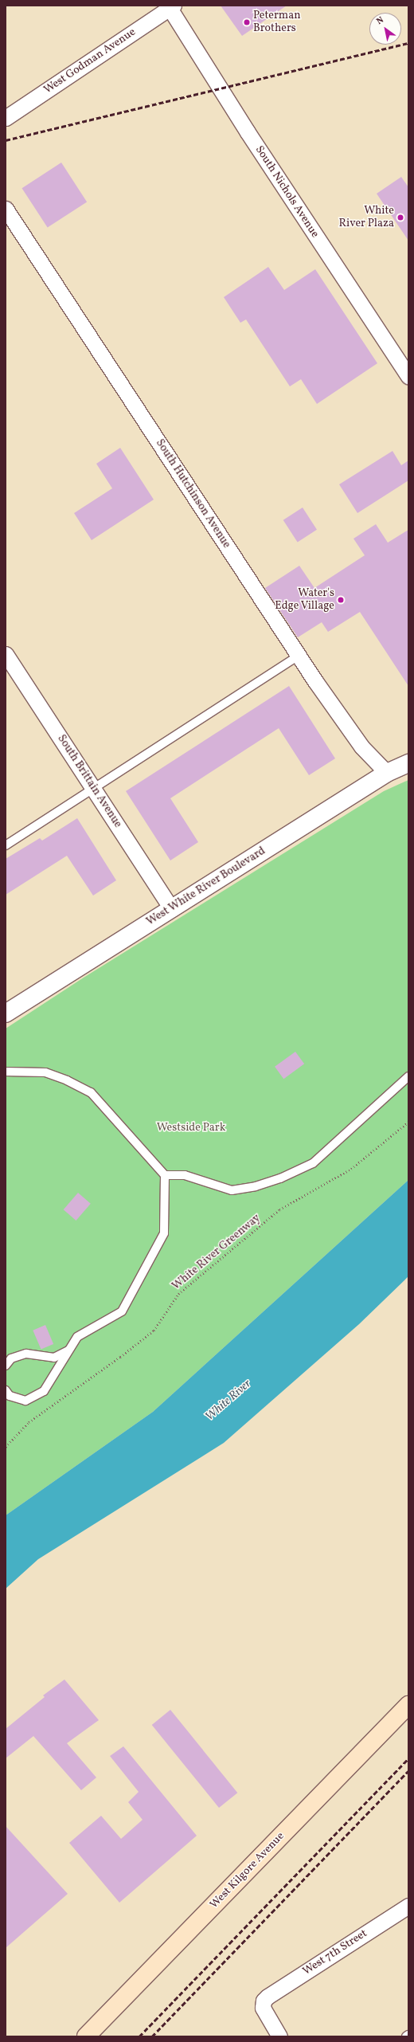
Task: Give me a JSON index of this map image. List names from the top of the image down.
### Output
{
  "streets": {
    "main road": ["West Kilgore Avenue"],
    "street": [
      "West Godman Avenue",
      "South Nichols Avenue",
      "South Hutchinson Avenue",
      "South Brittain Avenue",
      "West White River Boulevard",
      "West 7th Street"
    ],
    "path": ["White River Greenway"]
  },
  "crossings": [
    ["West Godman Avenue", "South Nichols Avenue"],
    ["South Hutchinson Avenue", "West White River Boulevard"],
    ["South Brittain Avenue", "West White River Boulevard"]
  ],
  "water": ["White River"],
  "parks": ["Westside Park"],
  "places": ["Peterman Brothers", "White River Plaza", "Water's Edge Village"],
  "north": "top left"
}
